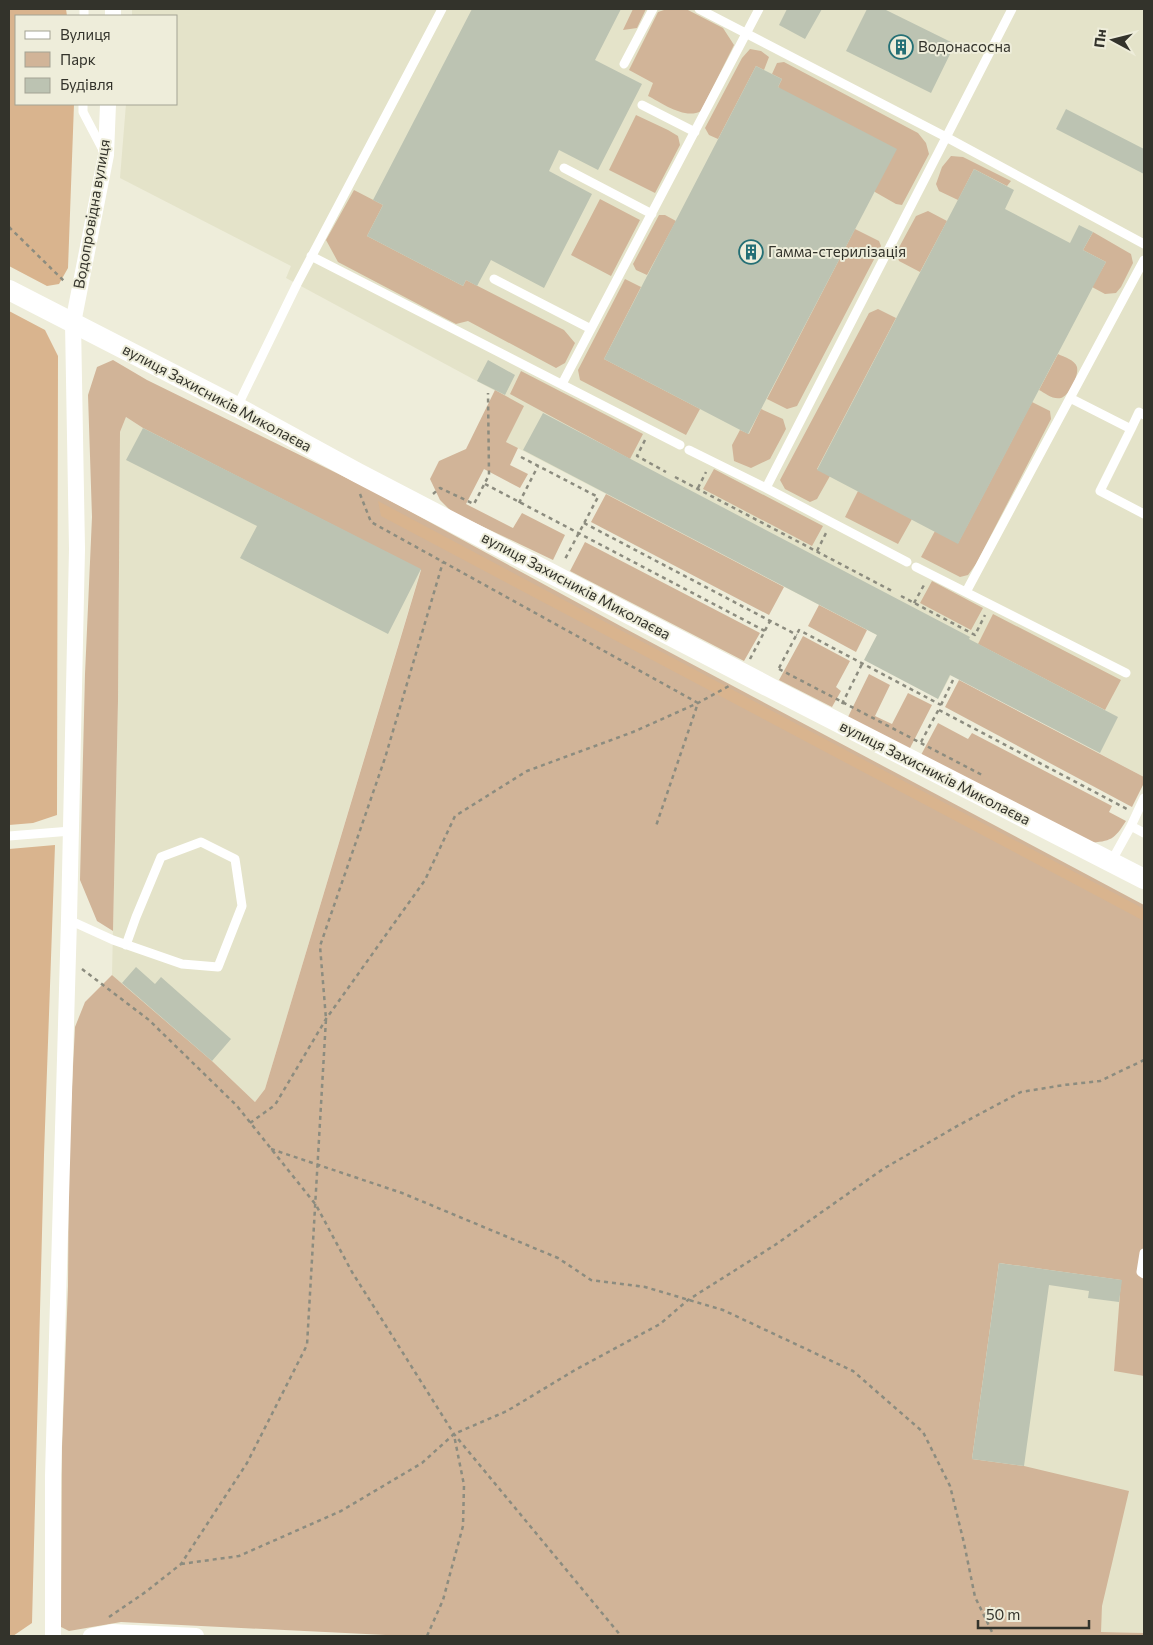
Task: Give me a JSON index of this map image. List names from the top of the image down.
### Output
{
  "streets": {
    "street": ["Водопровідна вулиця", "вулиця Захисників Миколаєва"]
  },
  "crossings": [
    ["Водопровідна вулиця", "вулиця Захисників Миколаєва"]
  ],
  "places": {
    "building": ["Водонасосна", "Гамма-стерилізація"]
  },
  "legend": ["Вулиця", "Парк", "Будівля"],
  "scale_bar": "50 m",
  "north": "left"
}
